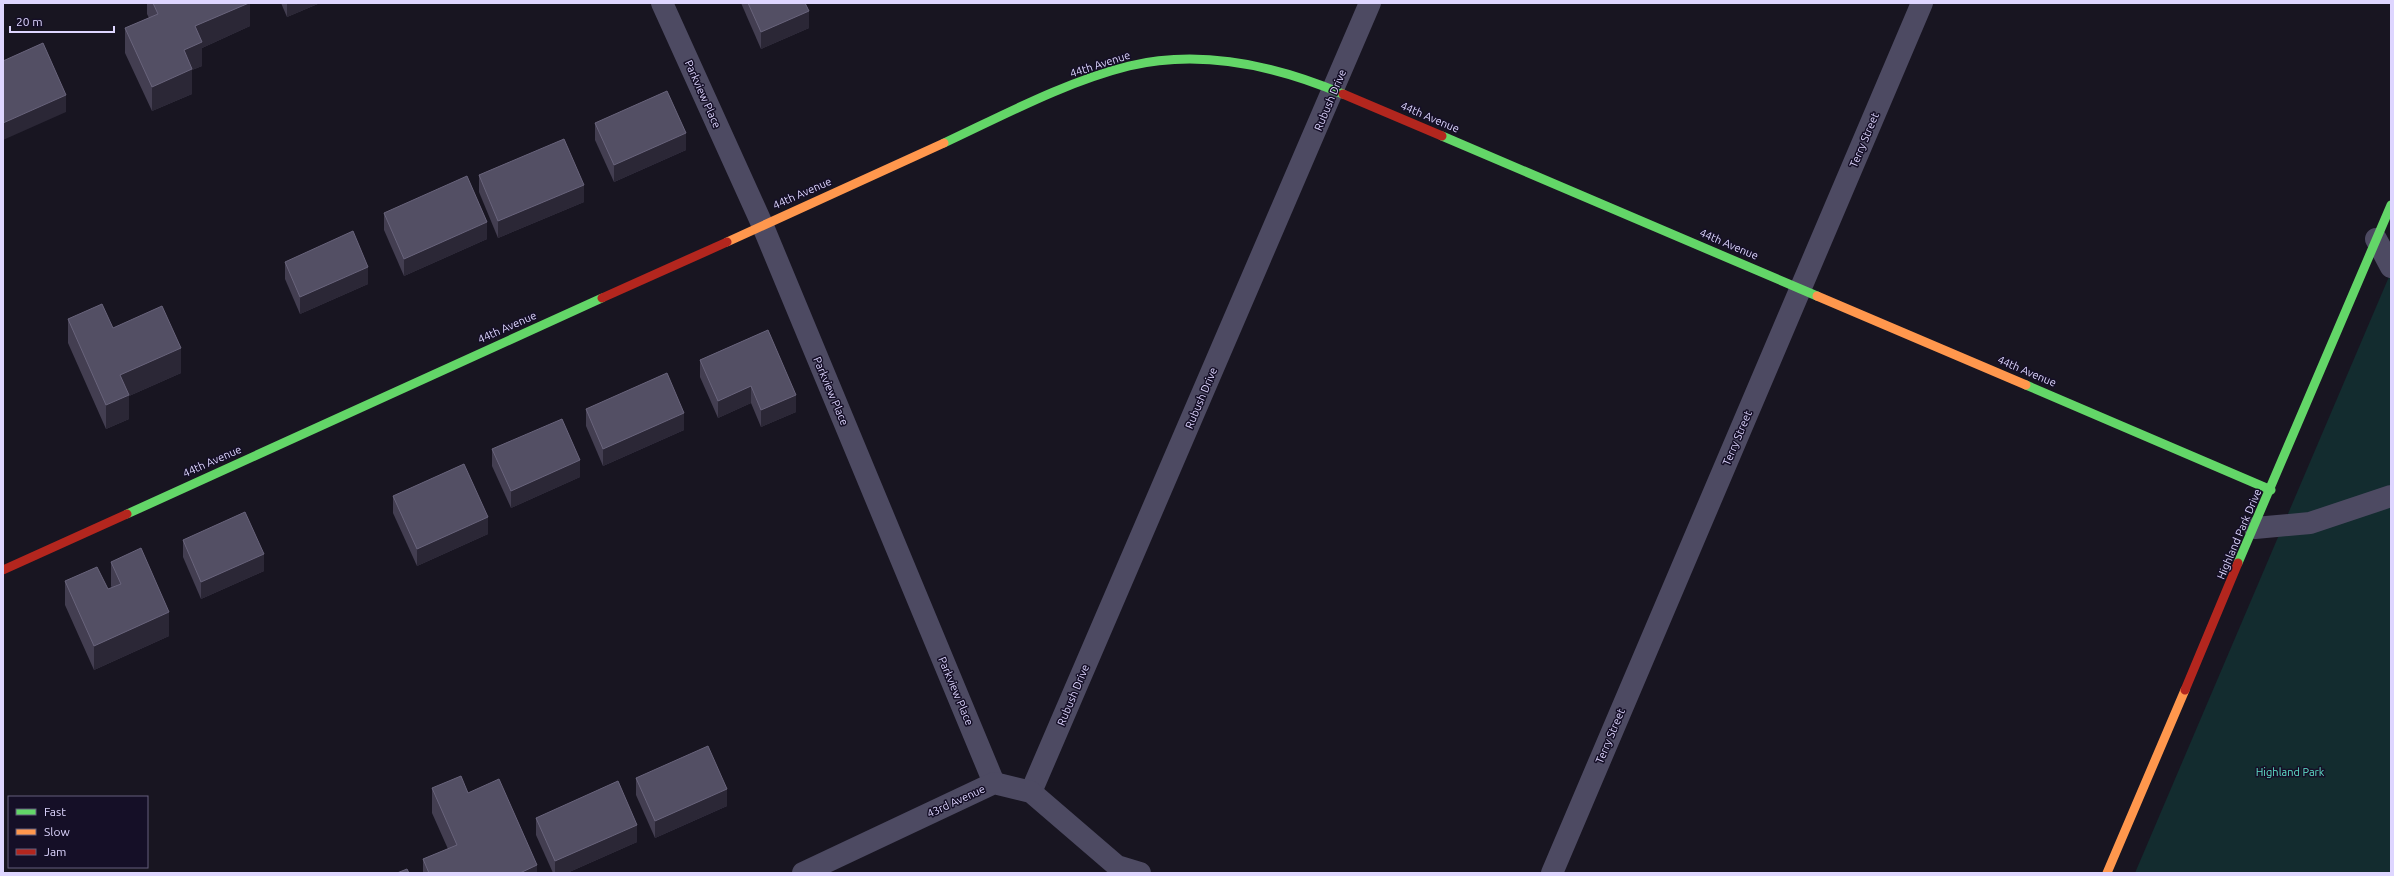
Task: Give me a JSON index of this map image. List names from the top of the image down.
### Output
{
  "streets": {
    "street": [
      "44th Avenue",
      "Parkview Place",
      "Rubush Drive",
      "Terry Street",
      "Highland Park Drive",
      "43rd Avenue"
    ]
  },
  "crossings": [
    ["44th Avenue", "Parkview Place"],
    ["44th Avenue", "Rubush Drive"],
    ["44th Avenue", "Terry Street"],
    ["44th Avenue", "Highland Park Drive"],
    ["Parkview Place", "43rd Avenue"],
    ["Rubush Drive", "43rd Avenue"]
  ],
  "parks": ["Highland Park"],
  "legend": ["Fast", "Slow", "Jam"],
  "scale_bar": "20 m"
}
